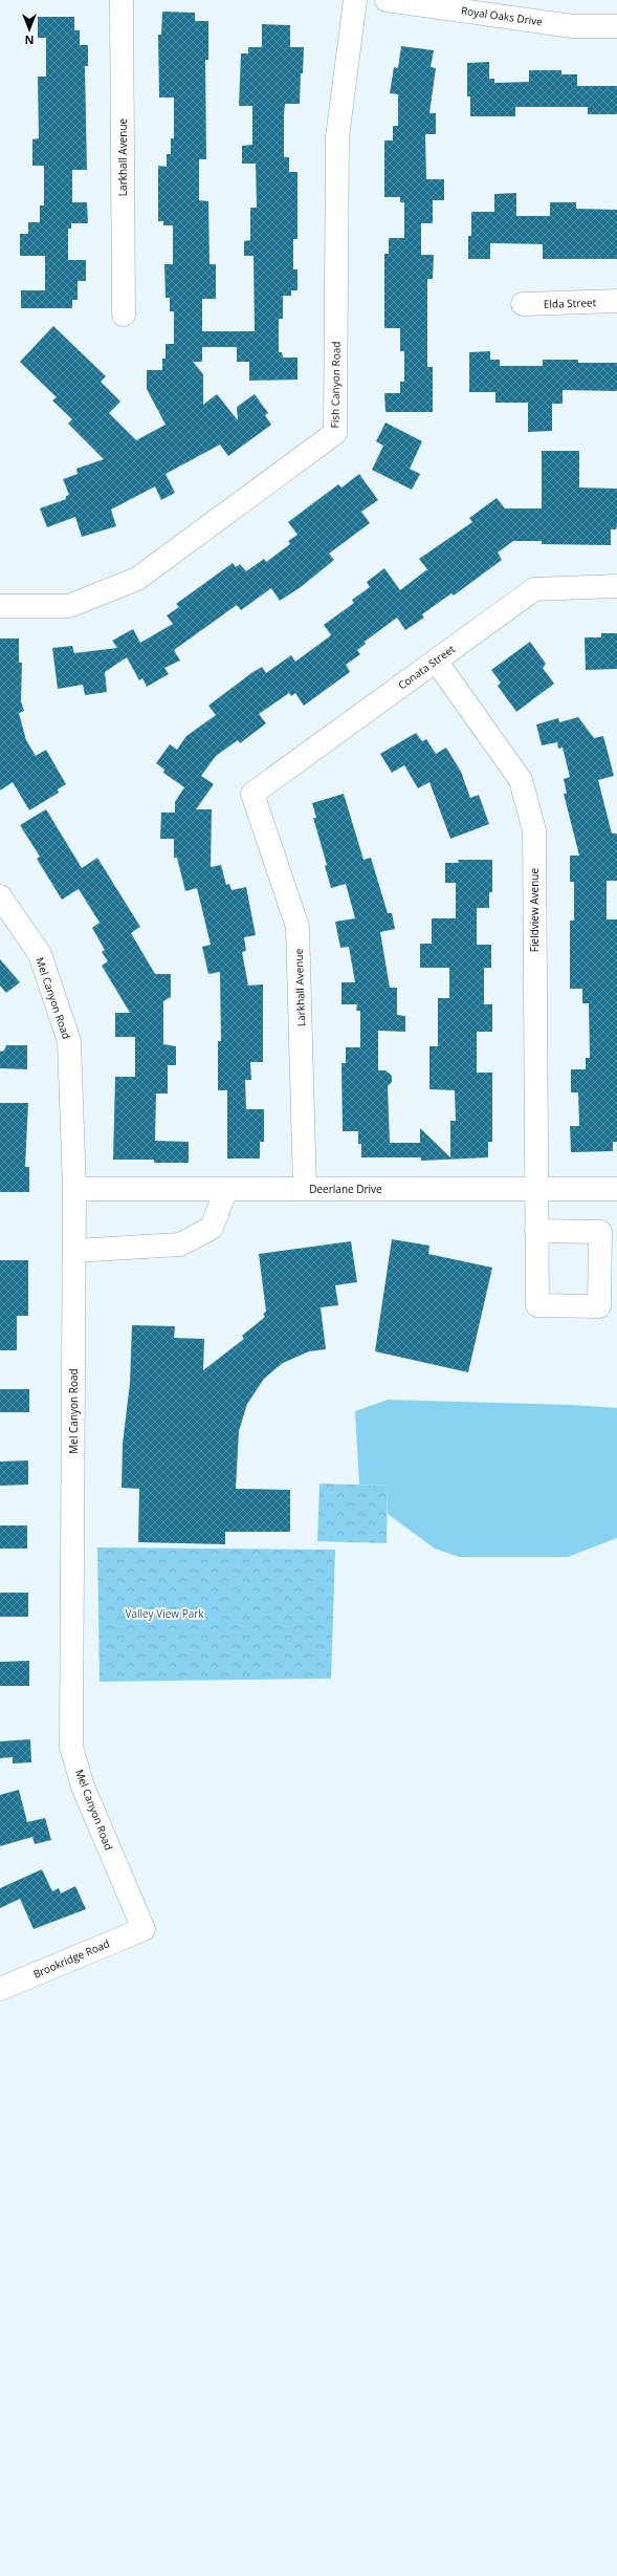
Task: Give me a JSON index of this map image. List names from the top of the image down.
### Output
{
  "streets": {
    "street": [
      "Royal Oaks Drive",
      "Larkhall Avenue",
      "Elda Street",
      "Fish Canyon Road",
      "Conata Street",
      "Fieldview Avenue",
      "Mel Canyon Road",
      "Deerlane Drive",
      "Brookridge Road"
    ]
  },
  "crossings": [
    ["Larkhall Avenue", "Conata Street"],
    ["Larkhall Avenue", "Deerlane Drive"],
    ["Conata Street", "Fieldview Avenue"],
    ["Fieldview Avenue", "Deerlane Drive"],
    ["Mel Canyon Road", "Deerlane Drive"],
    ["Mel Canyon Road", "Brookridge Road"]
  ],
  "parks": ["Valley View Park"],
  "north": "bottom"
}
